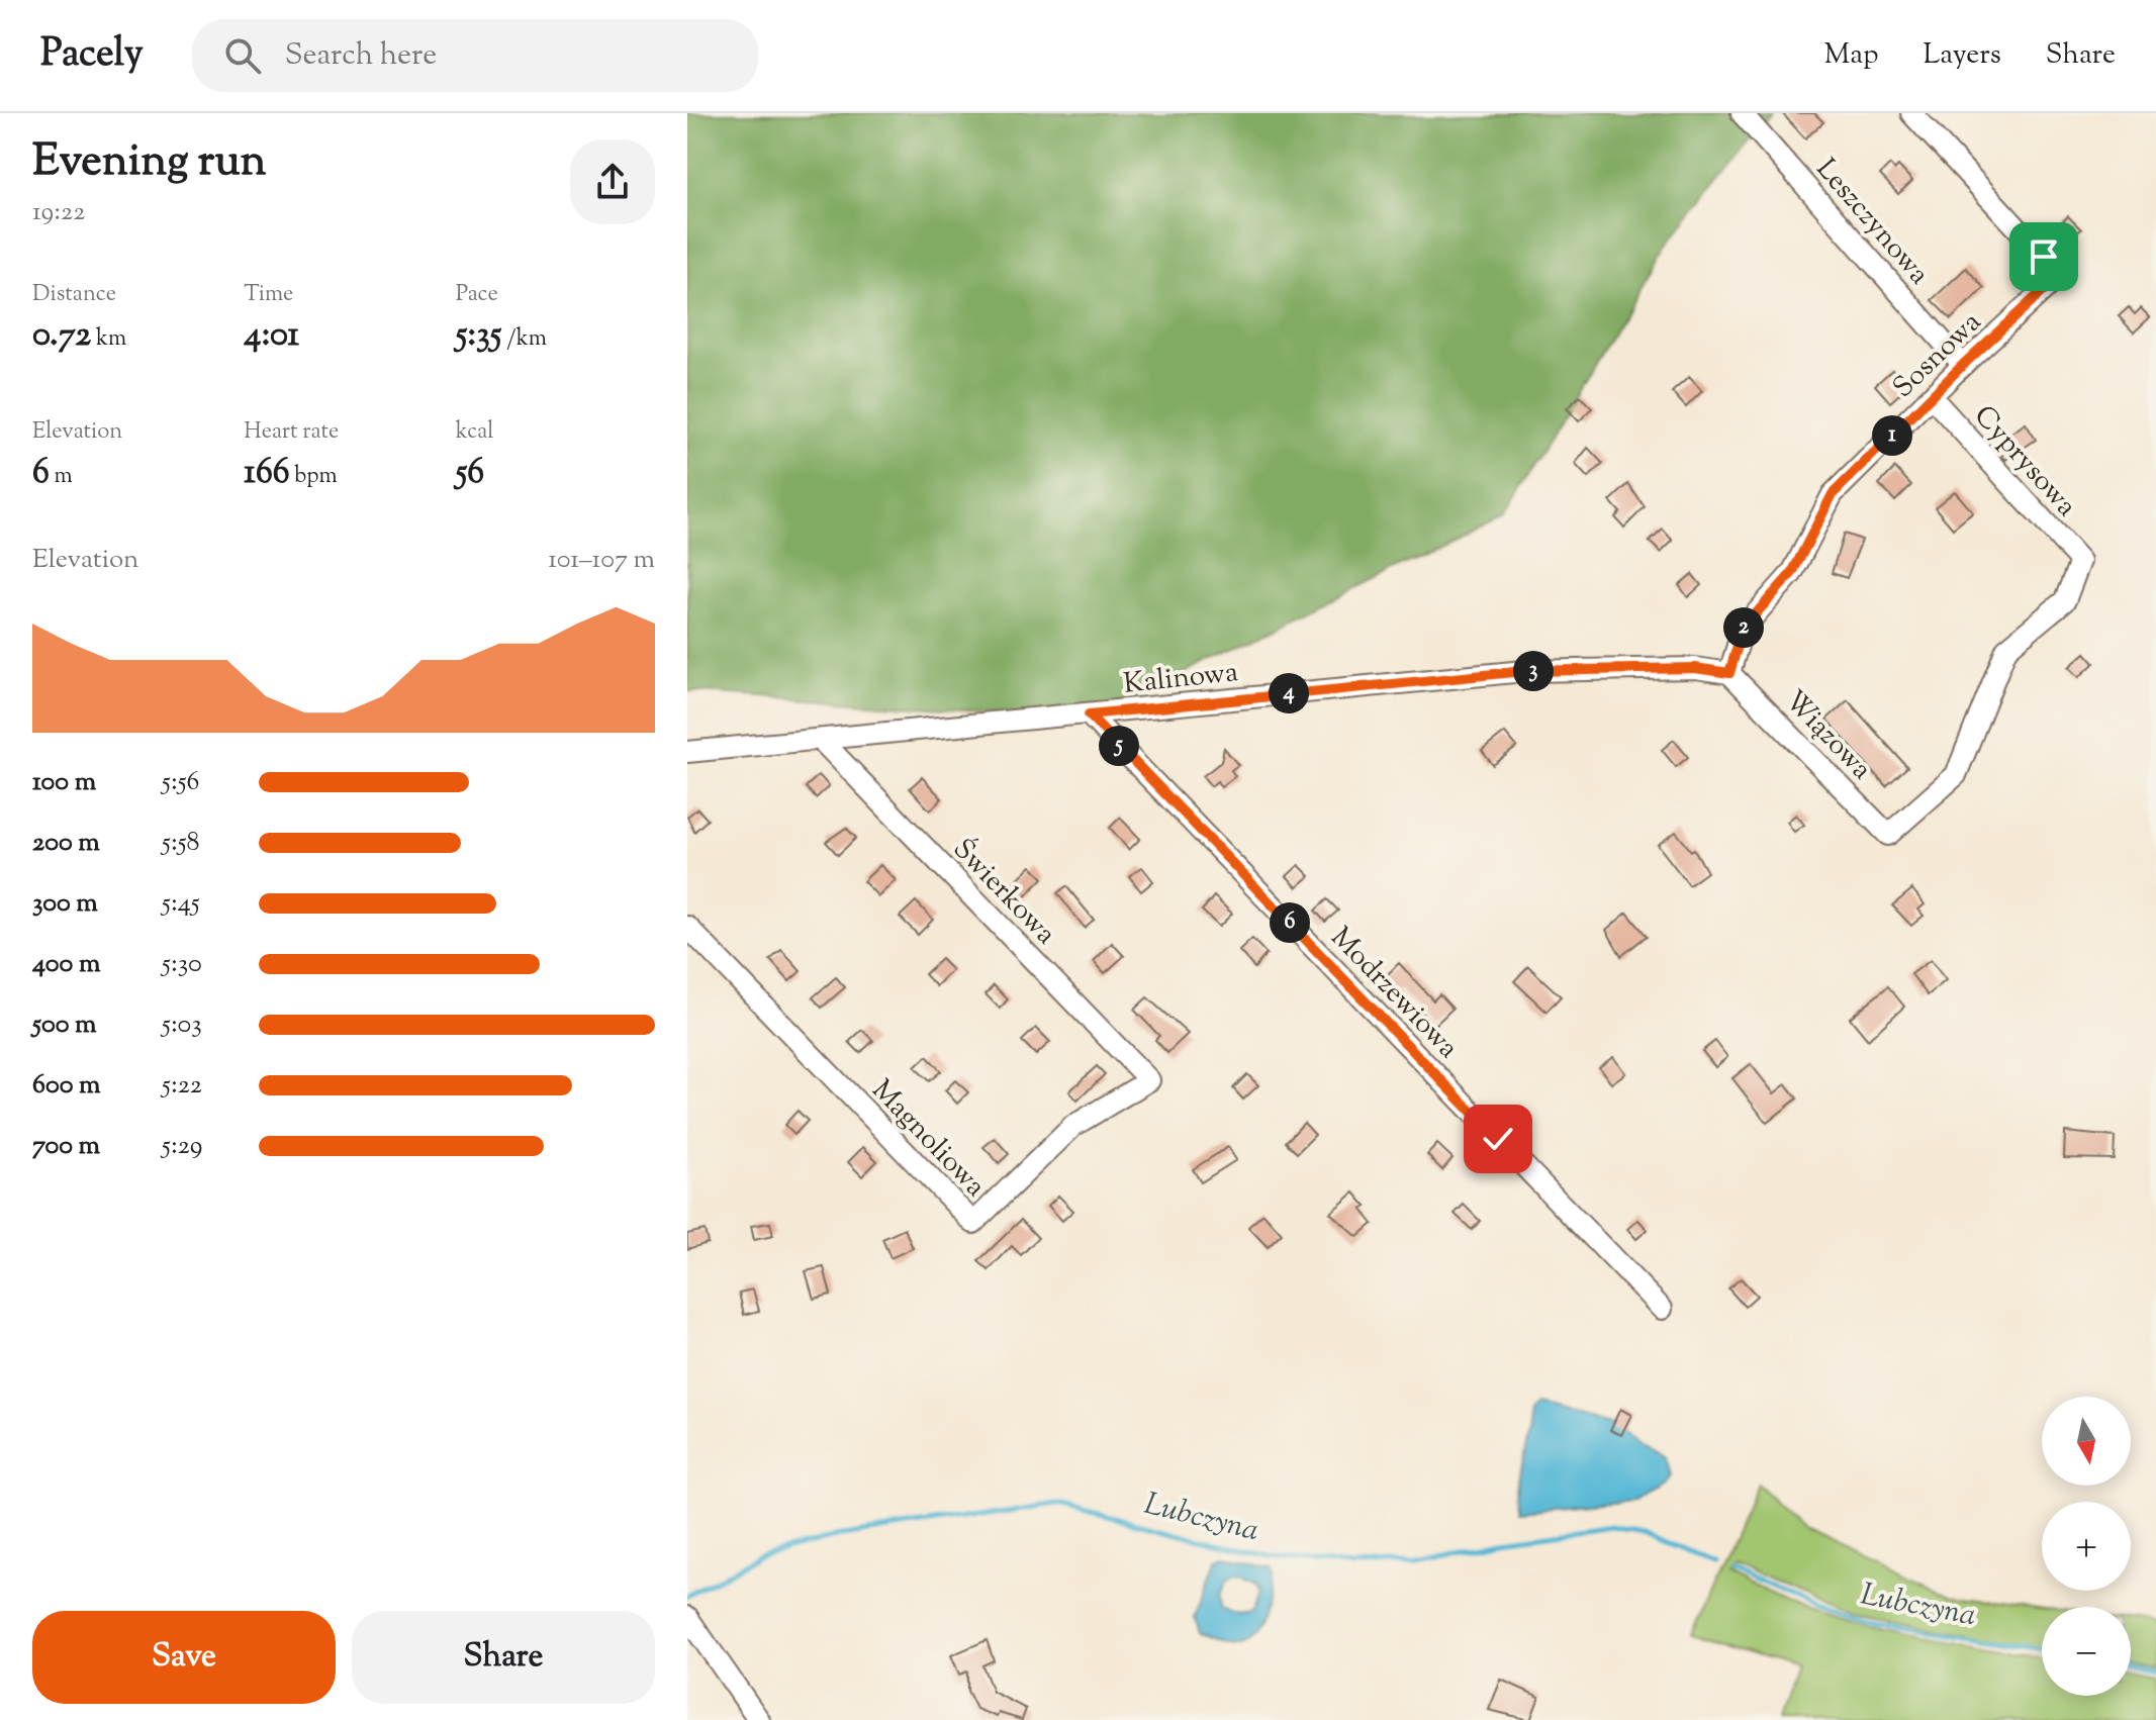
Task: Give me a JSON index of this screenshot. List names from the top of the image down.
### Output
{
  "streets": {
    "street": [
      "Leszczynowa",
      "Sosnowa",
      "Cyprysowa",
      "Kalinowa",
      "Wiązowa",
      "Świerkowa",
      "Modrzewiowa",
      "Magnoliowa"
    ]
  },
  "crossings": [
    ["Leszczynowa", "Sosnowa"],
    ["Sosnowa", "Cyprysowa"],
    ["Sosnowa", "Kalinowa"],
    ["Sosnowa", "Wiązowa"],
    ["Cyprysowa", "Wiązowa"],
    ["Kalinowa", "Wiązowa"],
    ["Kalinowa", "Świerkowa"],
    ["Kalinowa", "Modrzewiowa"],
    ["Świerkowa", "Magnoliowa"]
  ],
  "water": ["Lubczyna"],
  "north": "bottom",
  "page": {
    "header": "Pacely",
    "search": "Search here",
    "nav": ["Map", "Layers", "Share"],
    "heading": ["Evening run", "19:22"],
    "stats": [
      ["Distance", "0.72 km"],
      ["Time", "4:01"],
      ["Pace", "5:35 /km"],
      ["Elevation", "6 m"],
      ["Heart rate", "166 bpm"],
      ["kcal", "56"]
    ],
    "pins": [
      "1",
      "2",
      "3",
      "4",
      "5",
      "6"
    ],
    "chart": ["Elevation", "101–107 m"],
    "list": [
      {
        "name": "100 m",
        "note": "5:56"
      },
      {
        "name": "200 m",
        "note": "5:58"
      },
      {
        "name": "300 m",
        "note": "5:45"
      },
      {
        "name": "400 m",
        "note": "5:30"
      },
      {
        "name": "500 m",
        "note": "5:03"
      },
      {
        "name": "600 m",
        "note": "5:22"
      },
      {
        "name": "700 m",
        "note": "5:29"
      }
    ],
    "map_buttons": ["+", "−"],
    "buttons": ["Save", "Share"]
  }
}
